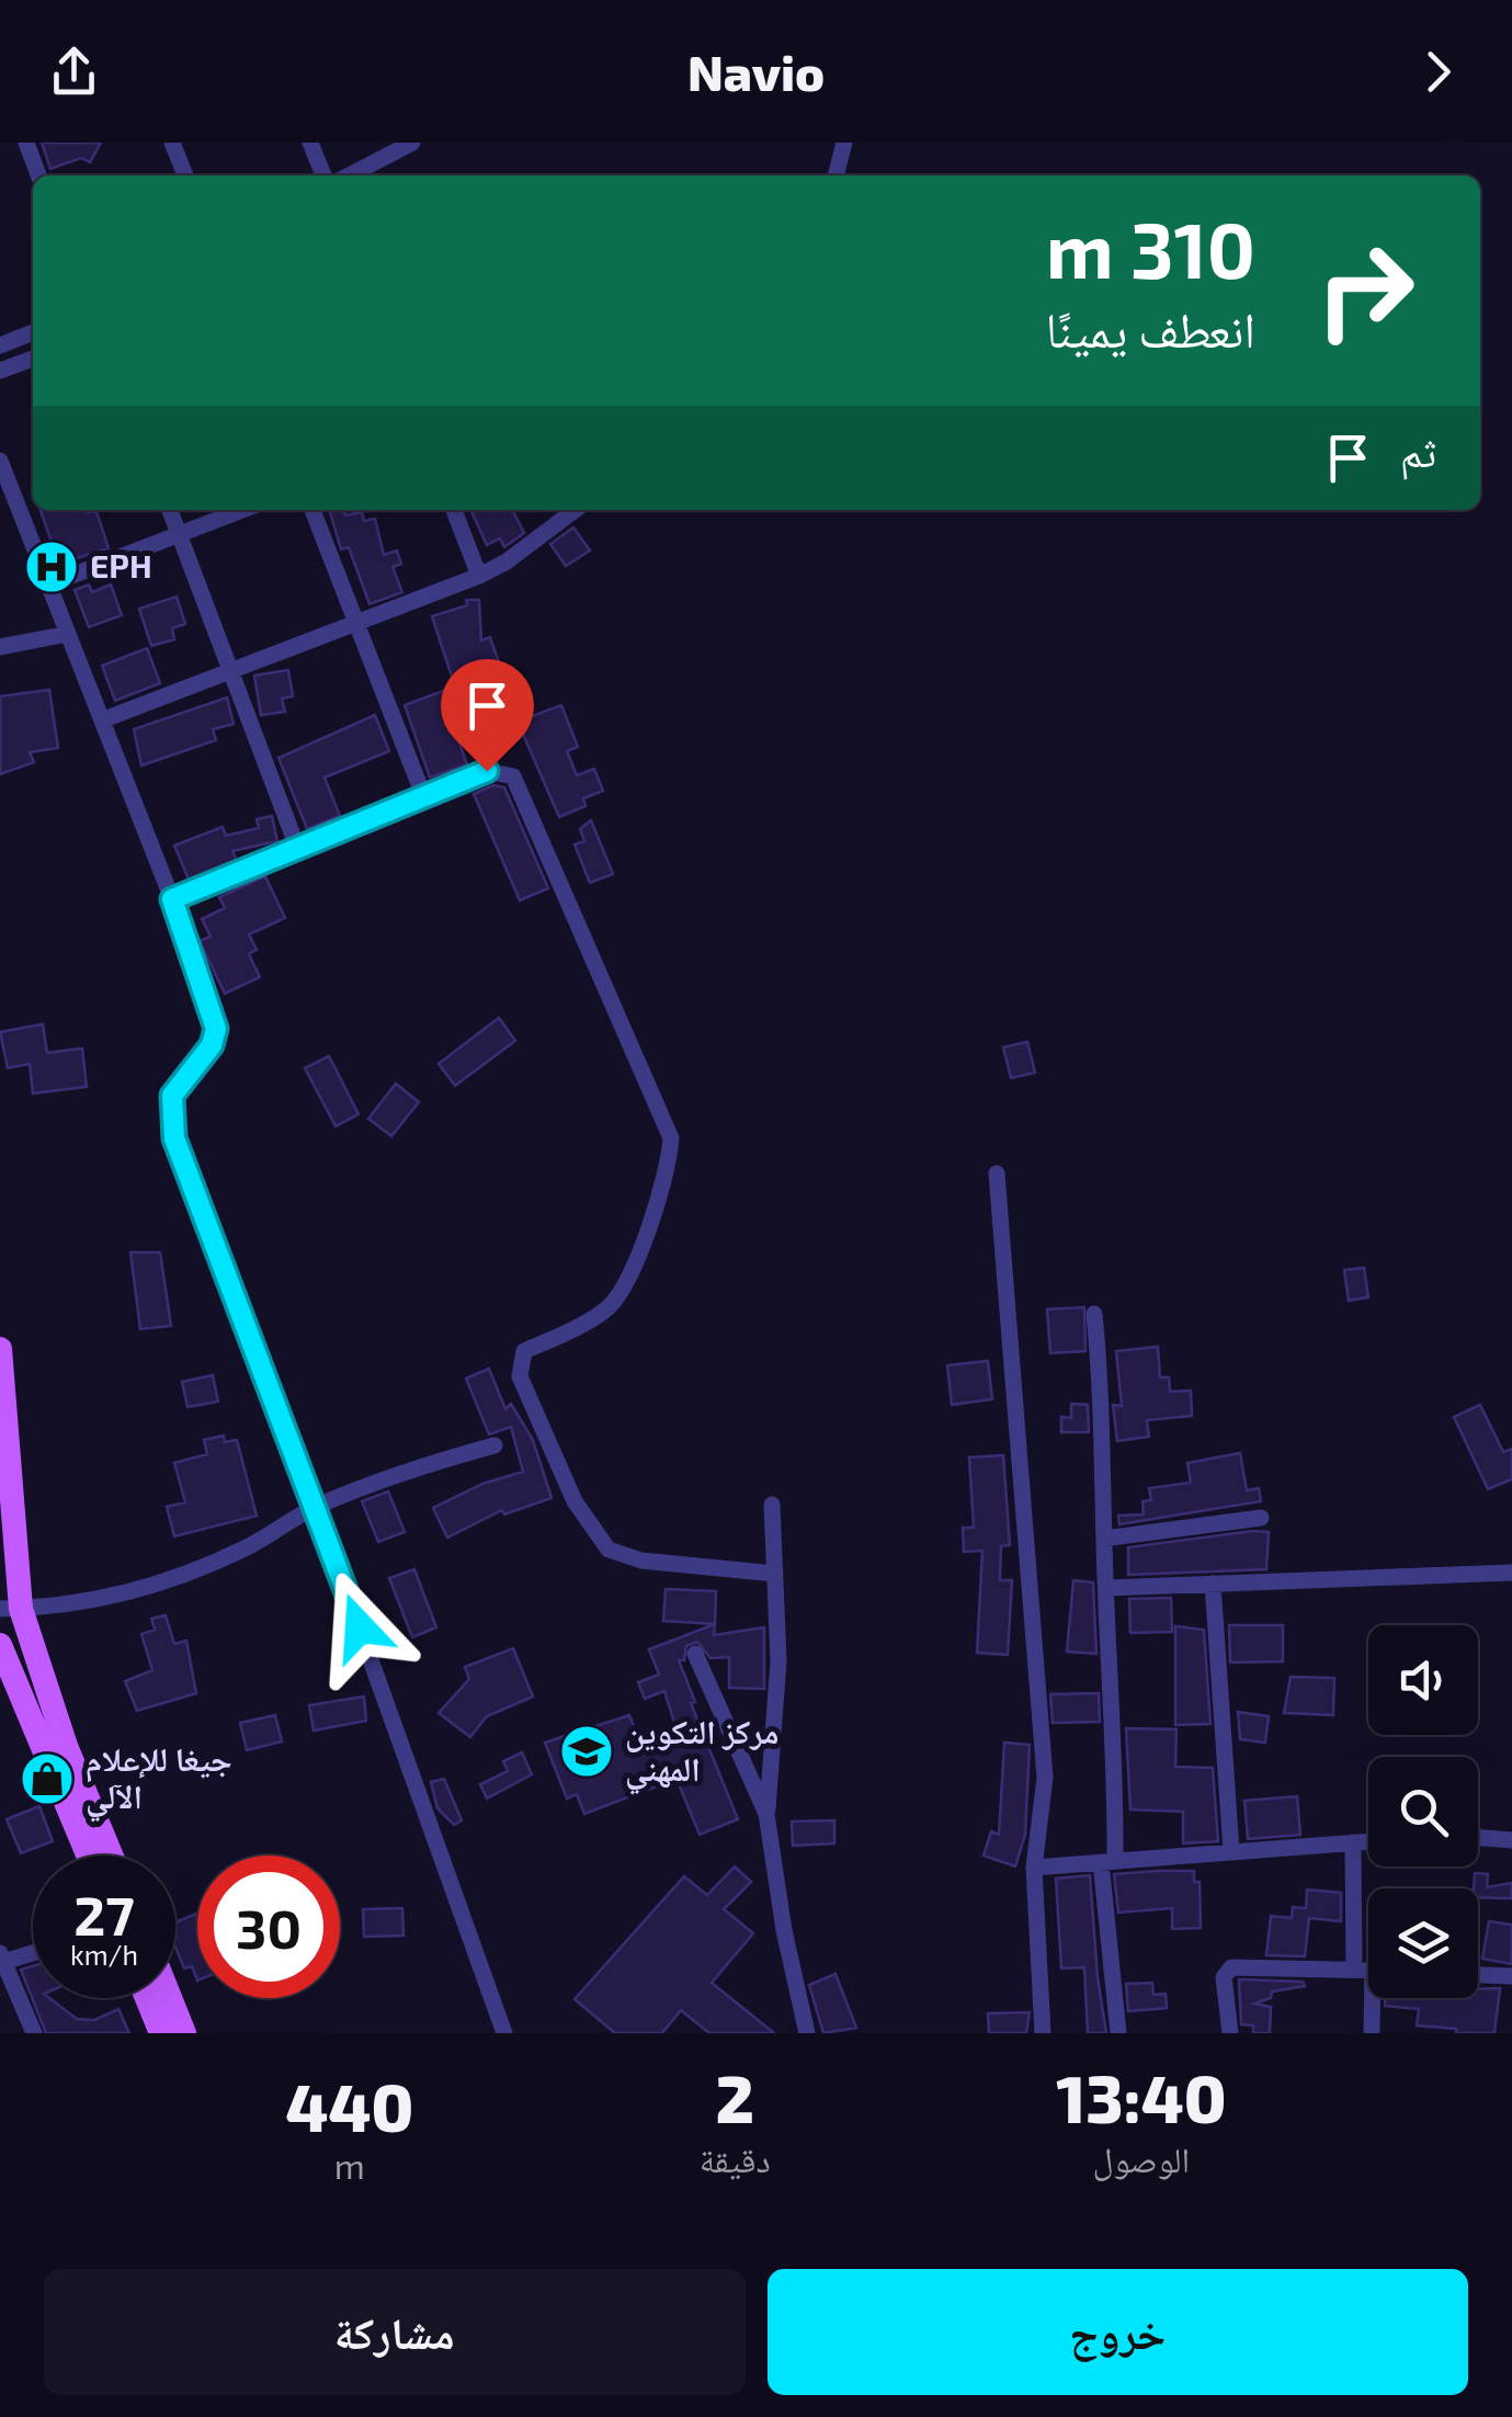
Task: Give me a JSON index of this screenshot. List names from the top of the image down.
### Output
{
  "places": {
    "hospital": ["EPH"],
    "school or university": ["مركز التكوين المهني"],
    "shop": ["جيغا للإعلام الآلي"]
  },
  "page": {
    "header": "Navio",
    "turn": ["310 m", "انعطف يمينًا"],
    "then": "ثم",
    "speed": "27 km/h",
    "limit": "30",
    "eta": [
      "13:40",
      "الوصول",
      "2",
      "دقيقة",
      "440",
      "m"
    ],
    "buttons": ["خروج", "مشاركة"]
  }
}
